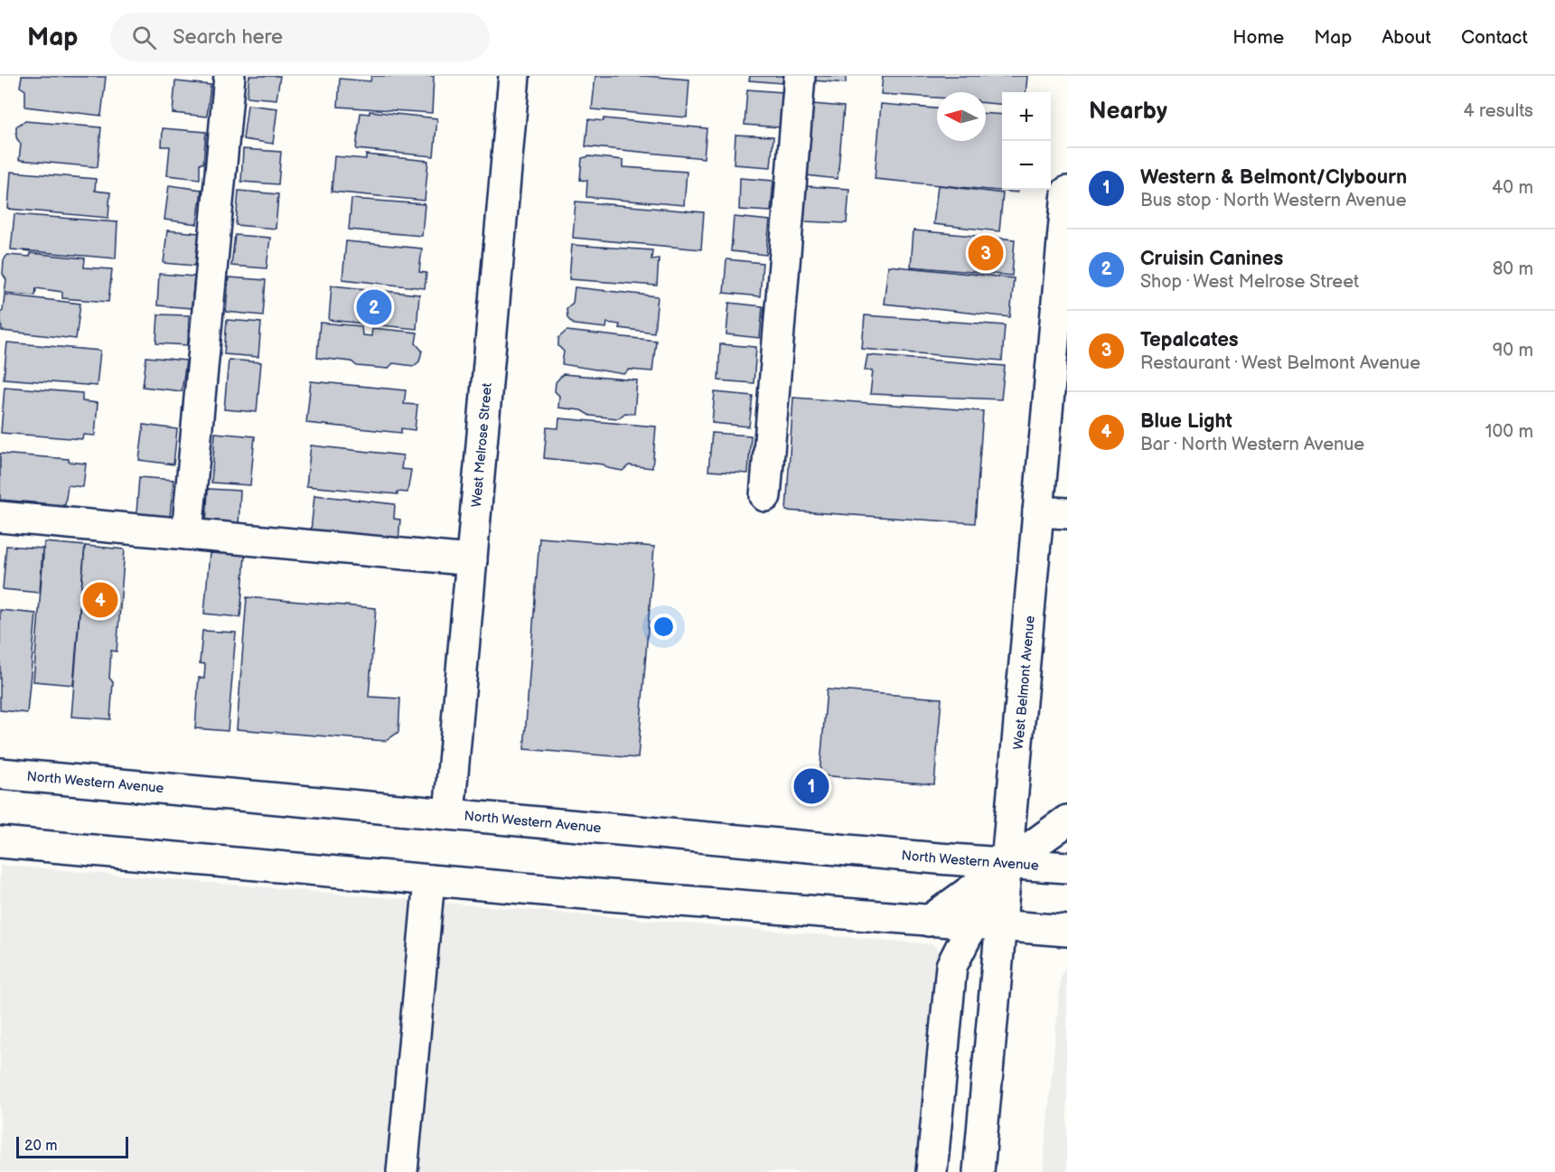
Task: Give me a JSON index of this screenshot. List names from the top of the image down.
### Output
{
  "streets": {
    "main road": ["West Melrose Street", "West Belmont Avenue", "North Western Avenue"]
  },
  "crossings": [
    ["West Melrose Street", "North Western Avenue"],
    ["West Belmont Avenue", "North Western Avenue"]
  ],
  "scale_bar": "20 m",
  "north": "left",
  "page": {
    "header": "Map",
    "search": "Search here",
    "nav": [
      "Home",
      "Map",
      "About",
      "Contact"
    ],
    "heading": ["Nearby", "4 results"],
    "map_buttons": ["+", "−"],
    "list": [
      {
        "mark": "1",
        "name": "Western & Belmont/Clybourn",
        "note": "Bus stop · North Western Avenue",
        "value": "40 m"
      },
      {
        "mark": "2",
        "name": "Cruisin Canines",
        "note": "Shop · West Melrose Street",
        "value": "80 m"
      },
      {
        "mark": "3",
        "name": "Tepalcates",
        "note": "Restaurant · West Belmont Avenue",
        "value": "90 m"
      },
      {
        "mark": "4",
        "name": "Blue Light",
        "note": "Bar · North Western Avenue",
        "value": "100 m"
      }
    ],
    "pins": [
      "3",
      "2",
      "4",
      "1"
    ],
    "scale": "20 m"
  }
}
